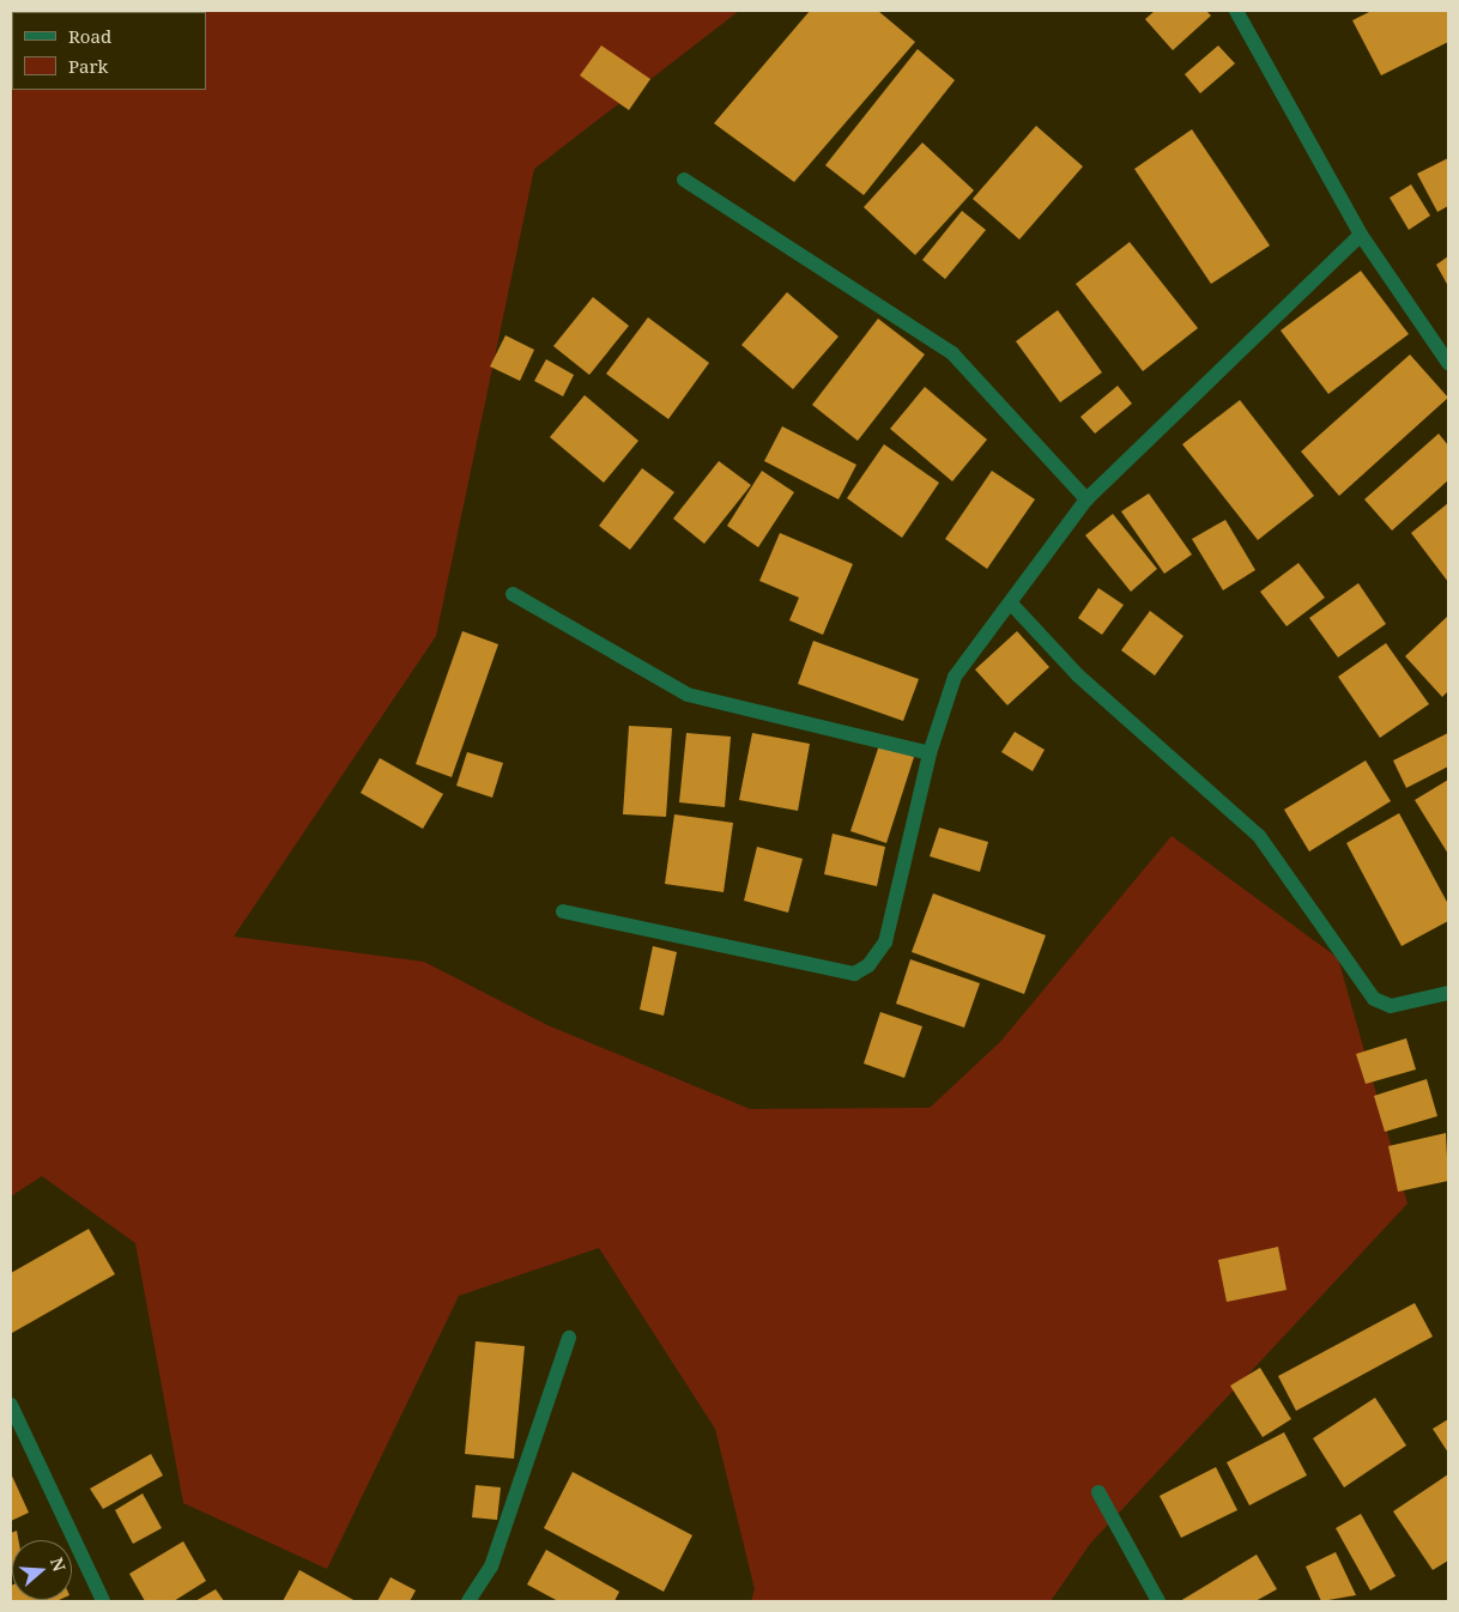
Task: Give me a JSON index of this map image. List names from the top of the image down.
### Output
{
  "legend": ["Road", "Park"],
  "north": "right"
}
